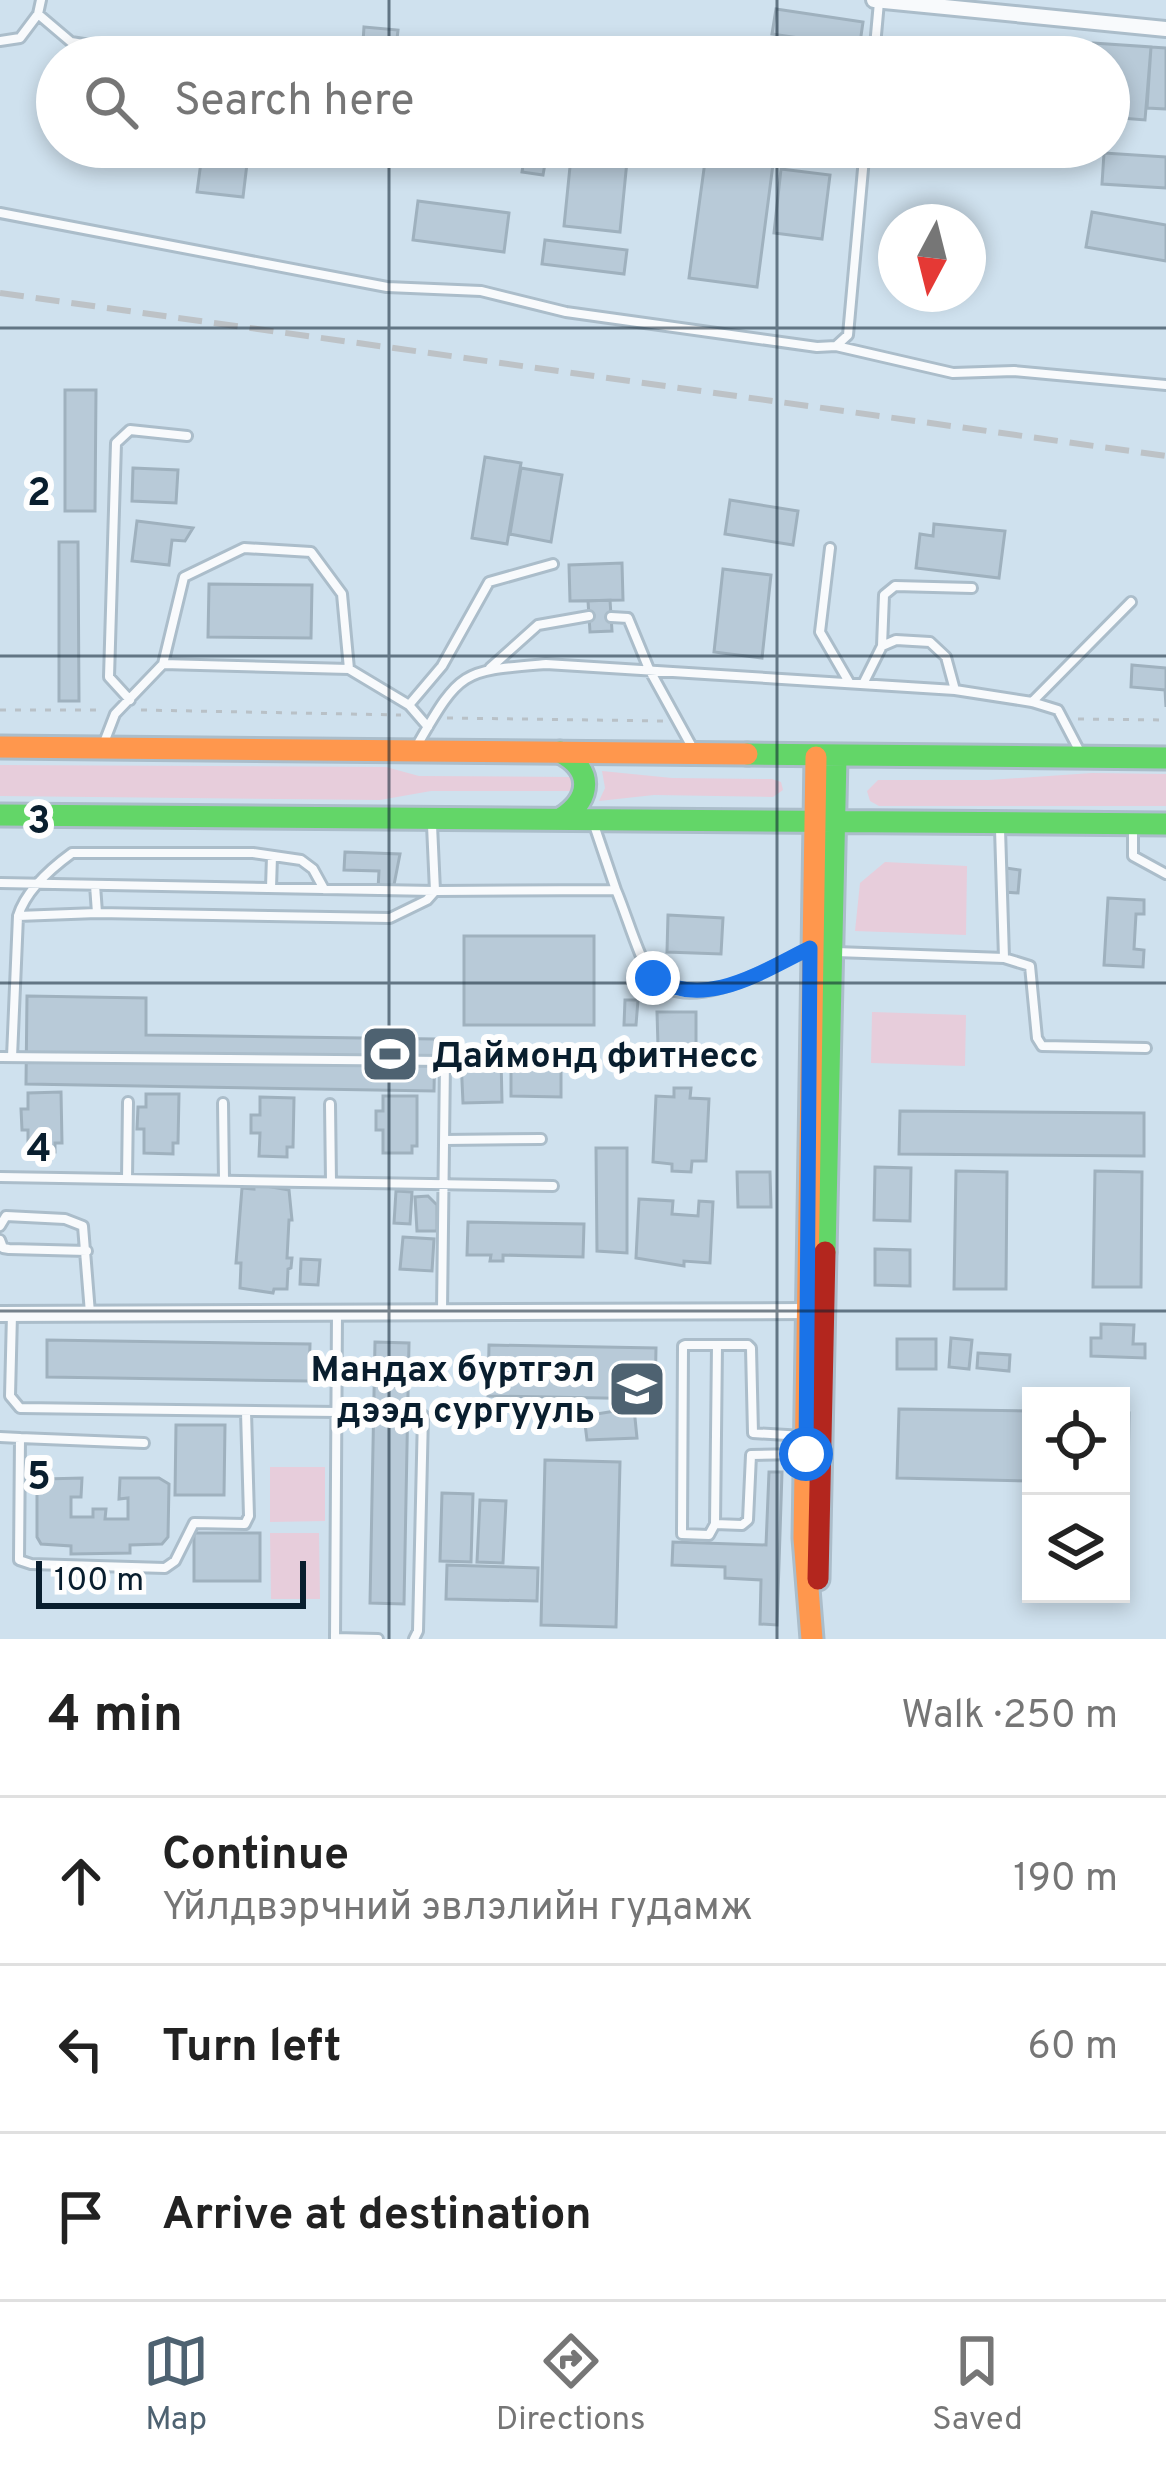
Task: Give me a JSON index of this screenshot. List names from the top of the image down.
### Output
{
  "places": {
    "sports": ["Даймонд фитнесс"],
    "school or university": ["Мандах бүртгэл дээд сургууль"]
  },
  "scale_bar": "100 m",
  "north": "bottom",
  "page": {
    "search": "Search here",
    "scale": "100 m",
    "heading": ["4 min", "Walk · 250 m"],
    "list": [
      ["Continue", "Үйлдвэрчний эвлэлийн гудамж", "190 m"],
      ["Turn left", "60 m"],
      "Arrive at destination"
    ],
    "nav": ["Map", "Directions", "Saved"]
  },
  "grid": {
    "rows": [
      "2",
      "3",
      "4",
      "5"
    ]
  }
}
